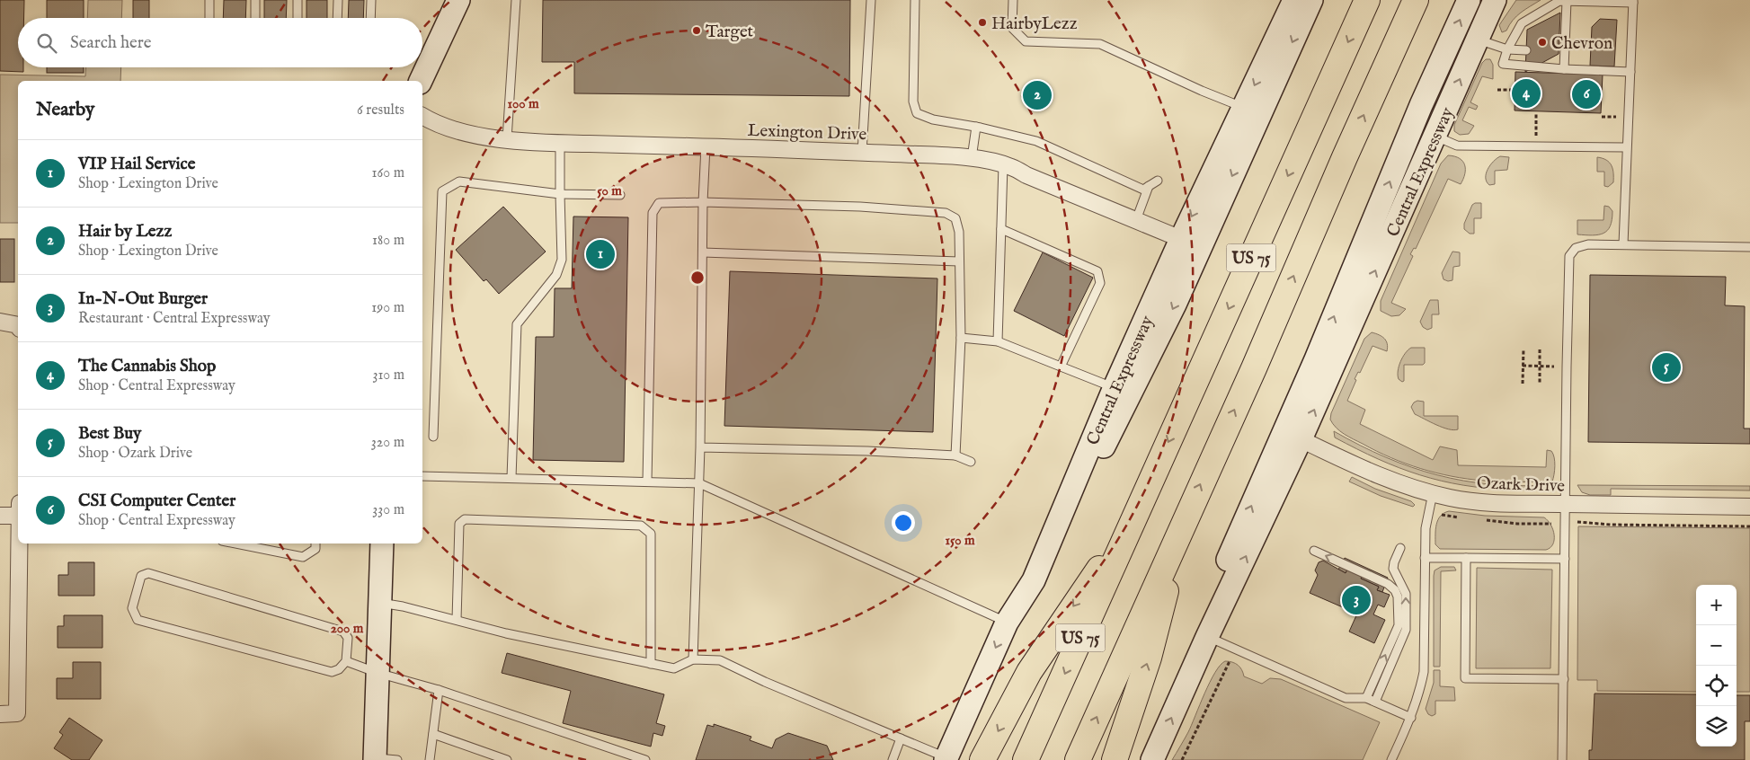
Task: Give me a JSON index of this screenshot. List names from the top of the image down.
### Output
{
  "streets": {
    "highway": ["US 75"],
    "main road": ["Central Expressway"],
    "street": ["Lexington Drive", "Ozark Drive"]
  },
  "crossings": [
    ["Lexington Drive", "Central Expressway"],
    ["Central Expressway", "Ozark Drive"]
  ],
  "places": ["HairbyLezz", "Target", "Chevron"],
  "page": {
    "search": "Search here",
    "pins": [
      "4",
      "6",
      "2",
      "1",
      "5",
      "3"
    ],
    "heading": ["Nearby", "6 results"],
    "list": [
      {
        "mark": "1",
        "name": "VIP Hail Service",
        "note": "Shop · Lexington Drive",
        "value": "160 m"
      },
      {
        "mark": "2",
        "name": "Hair by Lezz",
        "note": "Shop · Lexington Drive",
        "value": "180 m"
      },
      {
        "mark": "3",
        "name": "In-N-Out Burger",
        "note": "Restaurant · Central Expressway",
        "value": "190 m"
      },
      {
        "mark": "4",
        "name": "The Cannabis Shop",
        "note": "Shop · Central Expressway",
        "value": "310 m"
      },
      {
        "mark": "5",
        "name": "Best Buy",
        "note": "Shop · Ozark Drive",
        "value": "320 m"
      },
      {
        "mark": "6",
        "name": "CSI Computer Center",
        "note": "Shop · Central Expressway",
        "value": "330 m"
      }
    ],
    "map_buttons": ["+", "−"]
  },
  "rings": [
    "100 m",
    "50 m",
    "150 m",
    "200 m"
  ]
}
